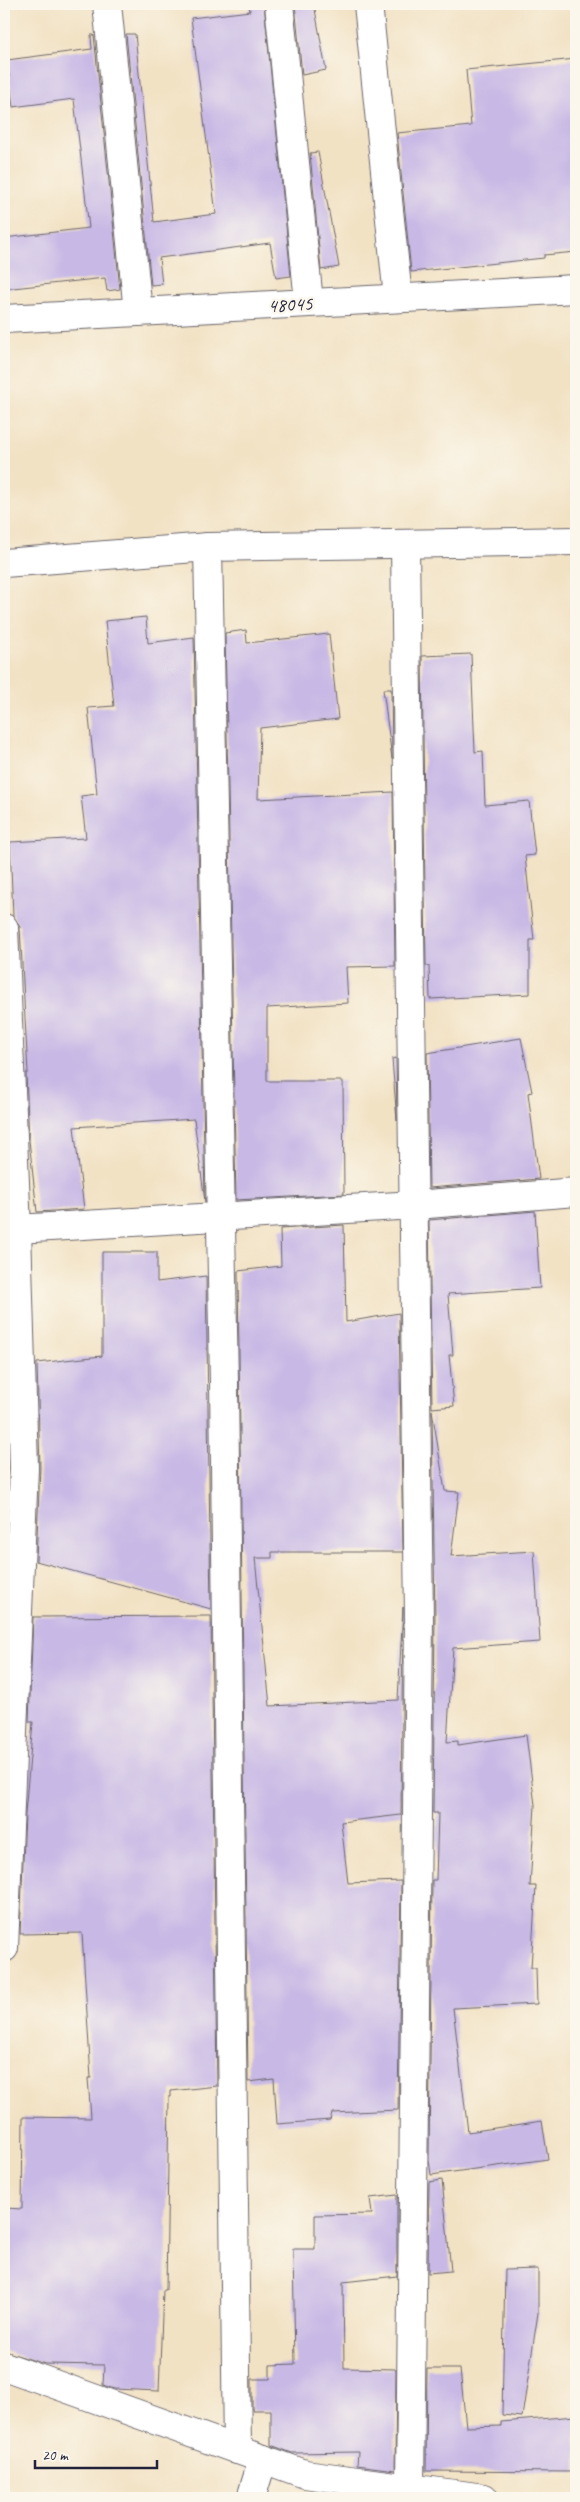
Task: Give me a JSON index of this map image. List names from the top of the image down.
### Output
{
  "streets": {
    "street": ["48045"]
  },
  "scale_bar": "20 m"
}
